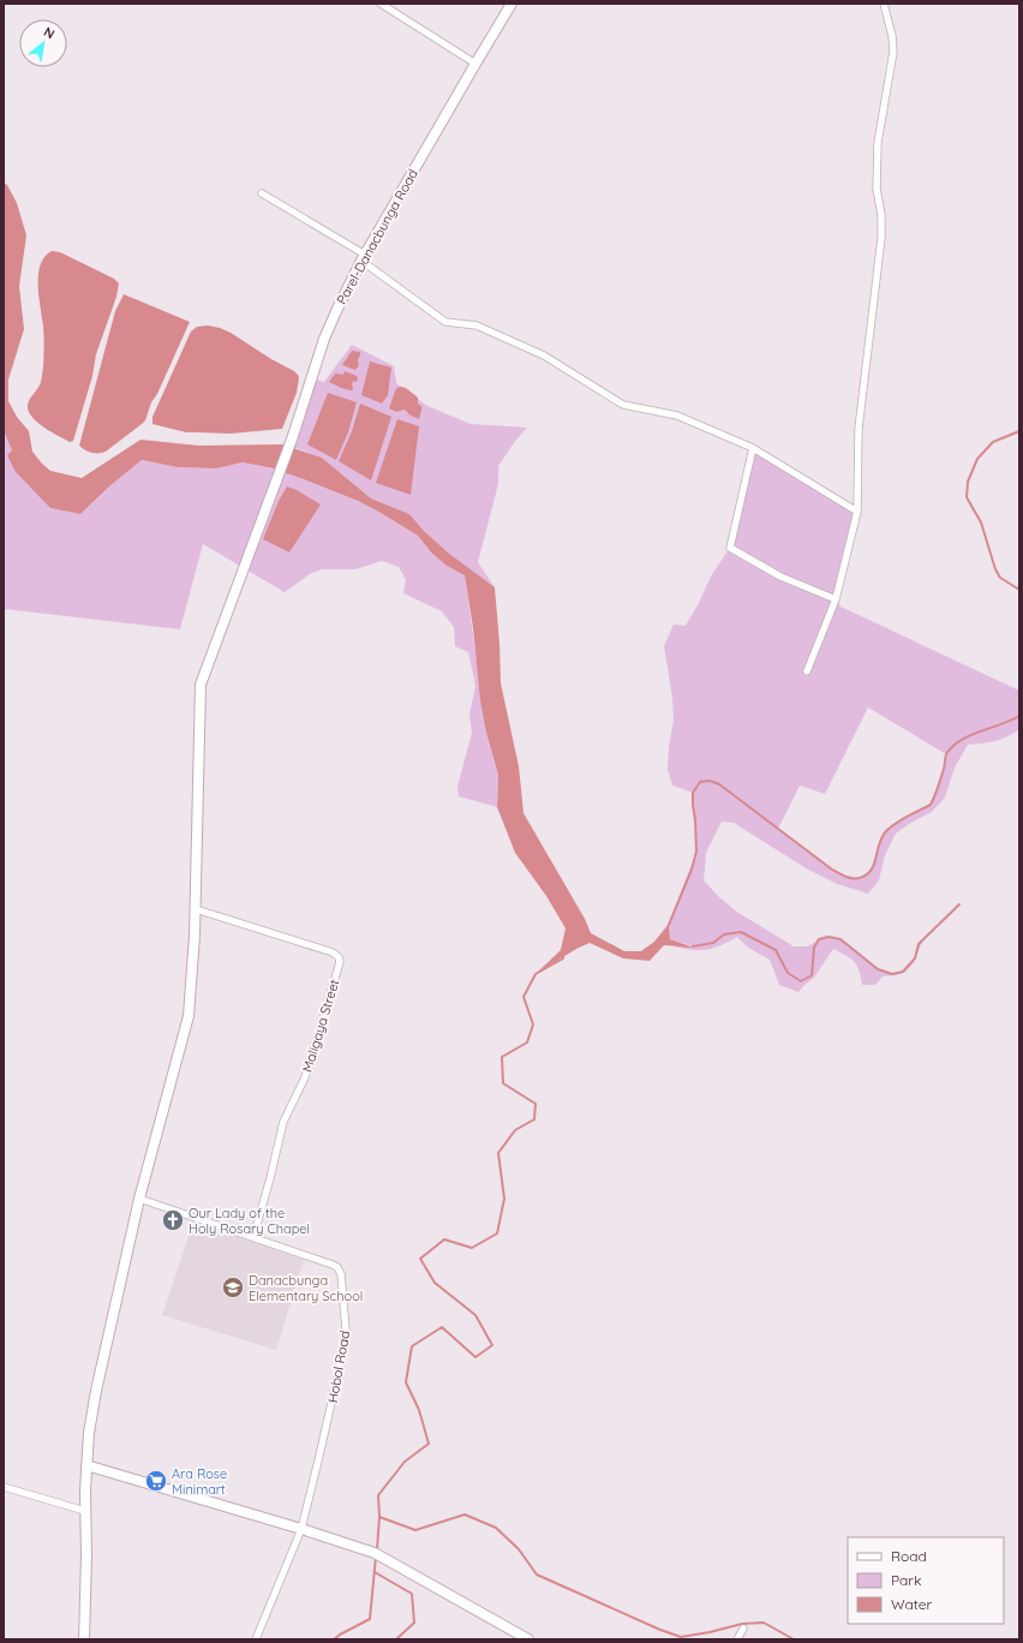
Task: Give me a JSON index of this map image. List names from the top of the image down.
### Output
{
  "streets": {
    "main road": ["Parel-Danacbunga Road"],
    "street": ["Maligaya Street", "Hobol Road"]
  },
  "crossings": [
    ["Parel-Danacbunga Road", "Maligaya Street"],
    ["Parel-Danacbunga Road", "Hobol Road"],
    ["Maligaya Street", "Hobol Road"]
  ],
  "places": {
    "church": ["Our Lady of the Holy Rosary Chapel"],
    "school or university": ["Danacbunga Elementary School"],
    "supermarket": ["Ara Rose Minimart"]
  },
  "legend": ["Road", "Park", "Water"],
  "north": "top right"
}
